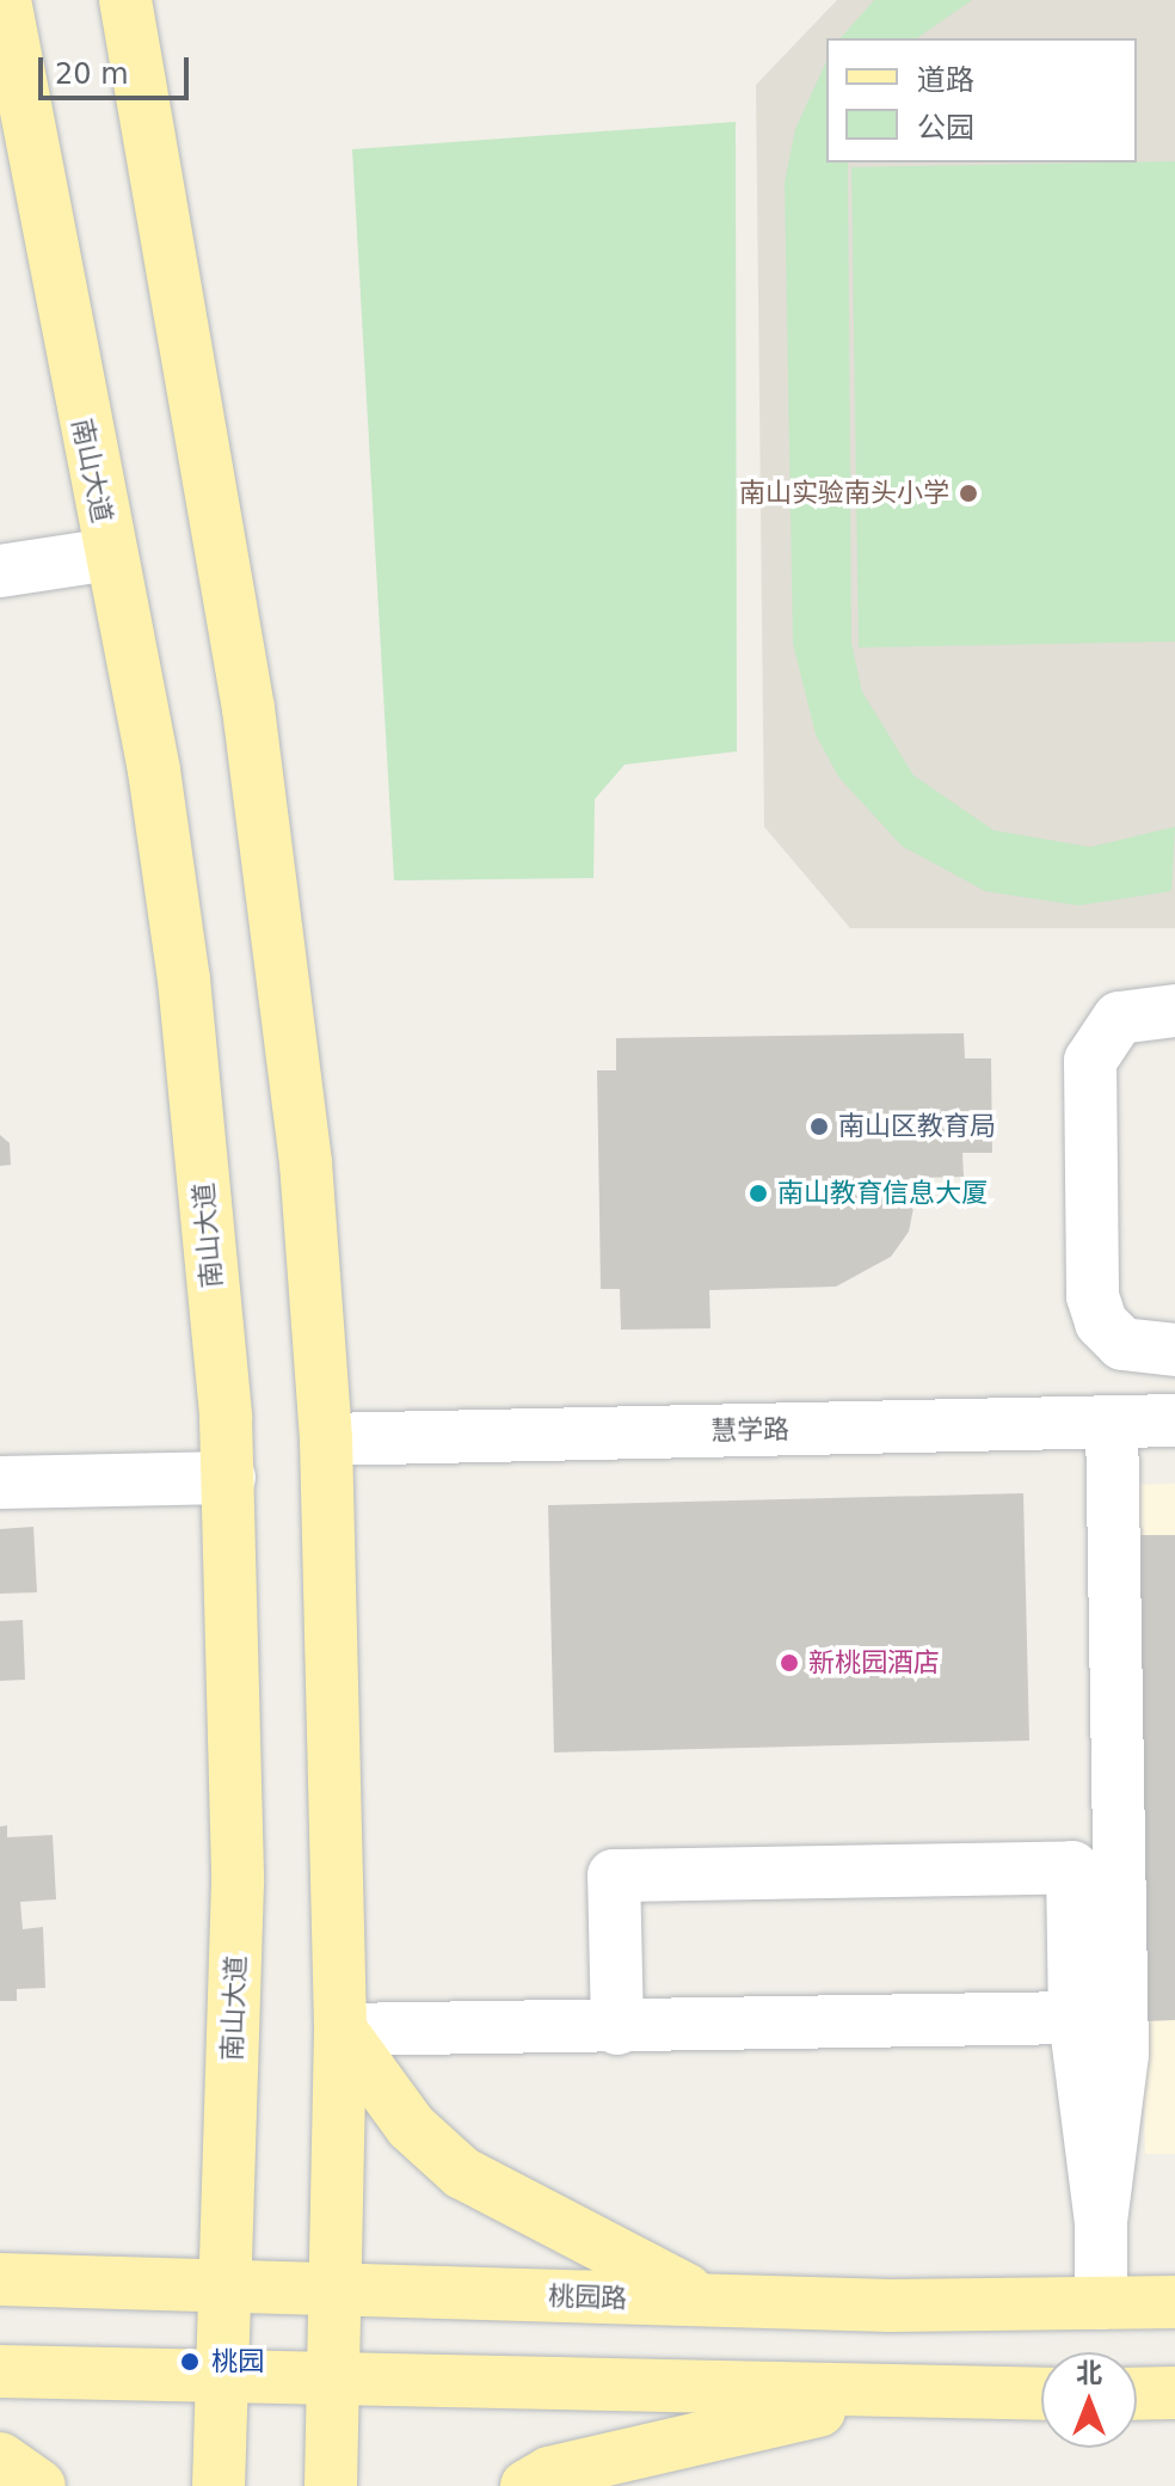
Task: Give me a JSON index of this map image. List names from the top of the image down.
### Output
{
  "streets": {
    "main road": ["南山大道", "桃园路"],
    "street": ["慧学路"]
  },
  "crossings": [
    ["南山大道", "桃园路"]
  ],
  "places": [
    "南山实验南头小学",
    "南山区教育局",
    "南山教育信息大厦",
    "新桃园酒店",
    "桃园"
  ],
  "legend": ["道路", "公园"],
  "scale_bar": "20 m",
  "north": "top"
}
